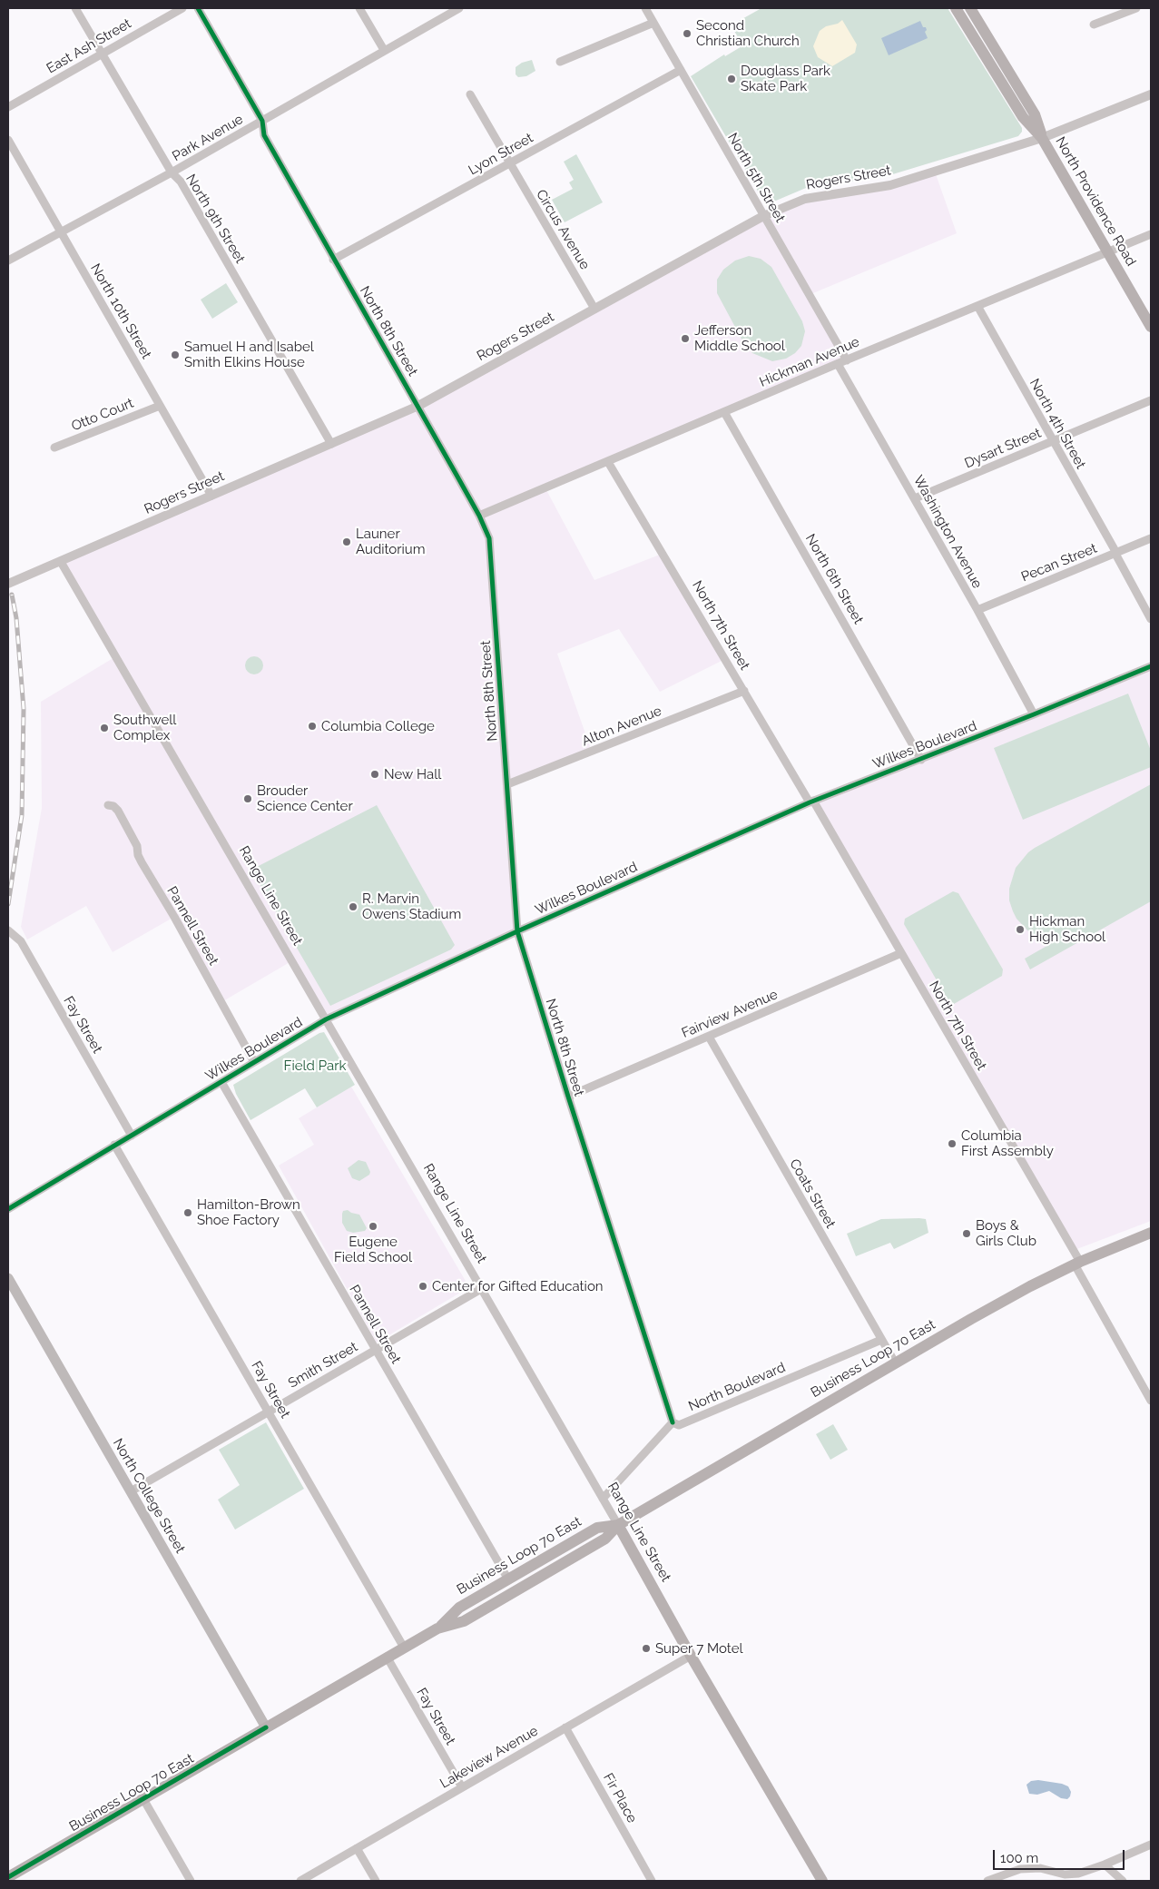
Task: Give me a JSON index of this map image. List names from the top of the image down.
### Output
{
  "streets": {
    "main road": [
      "North Providence Road",
      "Range Line Street",
      "Business Loop 70 East",
      "North College Street"
    ],
    "street": [
      "East Ash Street",
      "Park Avenue",
      "Lyon Street",
      "North 5th Street",
      "Rogers Street",
      "North 9th Street",
      "Circus Avenue",
      "North 10th Street",
      "North 8th Street",
      "Hickman Avenue",
      "Otto Court",
      "North 4th Street",
      "Dysart Street",
      "Washington Avenue",
      "Pecan Street",
      "North 6th Street",
      "North 7th Street",
      "Alton Avenue",
      "Wilkes Boulevard",
      "Pannell Street",
      "Fairview Avenue",
      "Fay Street",
      "Coats Street",
      "Smith Street",
      "North Boulevard",
      "Lakeview Avenue",
      "Fir Place"
    ]
  },
  "crossings": [
    ["East Ash Street", "North 9th Street"],
    ["Park Avenue", "North 9th Street"],
    ["Park Avenue", "North 10th Street"],
    ["Park Avenue", "North 8th Street"],
    ["Lyon Street", "North 5th Street"],
    ["Lyon Street", "Circus Avenue"],
    ["Lyon Street", "North 8th Street"],
    ["North 5th Street", "Rogers Street"],
    ["North 5th Street", "Hickman Avenue"],
    ["Rogers Street", "North Providence Road"],
    ["Rogers Street", "North 9th Street"],
    ["Rogers Street", "Circus Avenue"],
    ["Rogers Street", "North 10th Street"],
    ["Rogers Street", "North 8th Street"],
    ["Rogers Street", "Range Line Street"],
    ["North Providence Road", "Hickman Avenue"],
    ["North 10th Street", "Otto Court"],
    ["North 8th Street", "Hickman Avenue"],
    ["North 8th Street", "Alton Avenue"],
    ["North 8th Street", "Wilkes Boulevard"],
    ["North 8th Street", "Fairview Avenue"],
    ["North 8th Street", "North Boulevard"],
    ["Hickman Avenue", "North 4th Street"],
    ["Hickman Avenue", "Washington Avenue"],
    ["Hickman Avenue", "North 6th Street"],
    ["Hickman Avenue", "North 7th Street"],
    ["North 4th Street", "Dysart Street"],
    ["North 4th Street", "Pecan Street"],
    ["Dysart Street", "Washington Avenue"],
    ["Washington Avenue", "Pecan Street"],
    ["Washington Avenue", "Wilkes Boulevard"],
    ["North 6th Street", "Wilkes Boulevard"],
    ["North 7th Street", "Alton Avenue"],
    ["North 7th Street", "Wilkes Boulevard"],
    ["North 7th Street", "Fairview Avenue"],
    ["North 7th Street", "Business Loop 70 East"],
    ["Wilkes Boulevard", "Range Line Street"],
    ["Wilkes Boulevard", "Pannell Street"],
    ["Wilkes Boulevard", "Fay Street"],
    ["Range Line Street", "Business Loop 70 East"],
    ["Range Line Street", "Smith Street"],
    ["Range Line Street", "Lakeview Avenue"],
    ["Pannell Street", "Business Loop 70 East"],
    ["Pannell Street", "Smith Street"],
    ["Fairview Avenue", "Coats Street"],
    ["Fay Street", "Business Loop 70 East"],
    ["Fay Street", "Smith Street"],
    ["Fay Street", "Lakeview Avenue"],
    ["Coats Street", "Business Loop 70 East"],
    ["Coats Street", "North Boulevard"],
    ["Business Loop 70 East", "North College Street"],
    ["Smith Street", "North College Street"],
    ["Lakeview Avenue", "Fir Place"]
  ],
  "parks": ["Field Park"],
  "places": [
    "Second Christian Church",
    "Douglass Park Skate Park",
    "Jefferson Middle School",
    "Samuel H and Isabel Smith Elkins House",
    "Launer Auditorium",
    "Columbia College",
    "Southwell Complex",
    "New Hall",
    "Brouder Science Center",
    "R. Marvin Owens Stadium",
    "Hickman High School",
    "Columbia First Assembly",
    "Hamilton-Brown Shoe Factory",
    "Eugene Field School",
    "Boys & Girls Club",
    "Center for Gifted Education",
    "Super 7 Motel"
  ],
  "scale_bar": "100 m"
}
